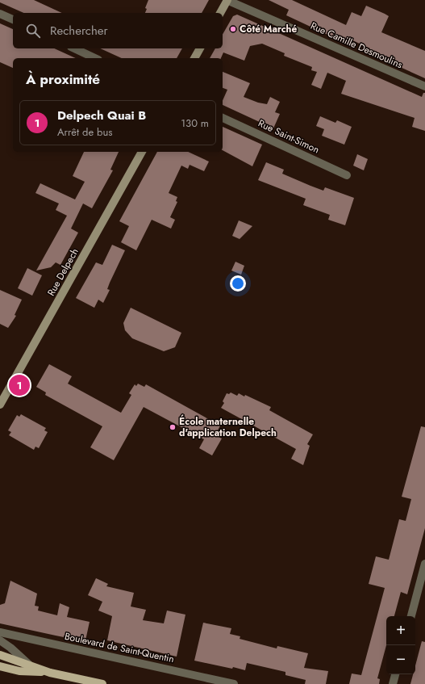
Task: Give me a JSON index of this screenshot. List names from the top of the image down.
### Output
{
  "streets": {
    "street": [
      "Rue Camille Desmoulins",
      "Rue Saint-Simon",
      "Rue Delpech",
      "Boulevard de Saint-Quentin"
    ]
  },
  "places": ["Côté Marché", "École maternelle d'application Delpech"],
  "page": {
    "search": "Rechercher",
    "heading": "À proximité",
    "list": [
      {
        "mark": "1",
        "name": "Delpech Quai B",
        "note": "Arrêt de bus",
        "value": "130 m"
      }
    ],
    "pins": "1",
    "map_buttons": ["+", "−"]
  }
}
